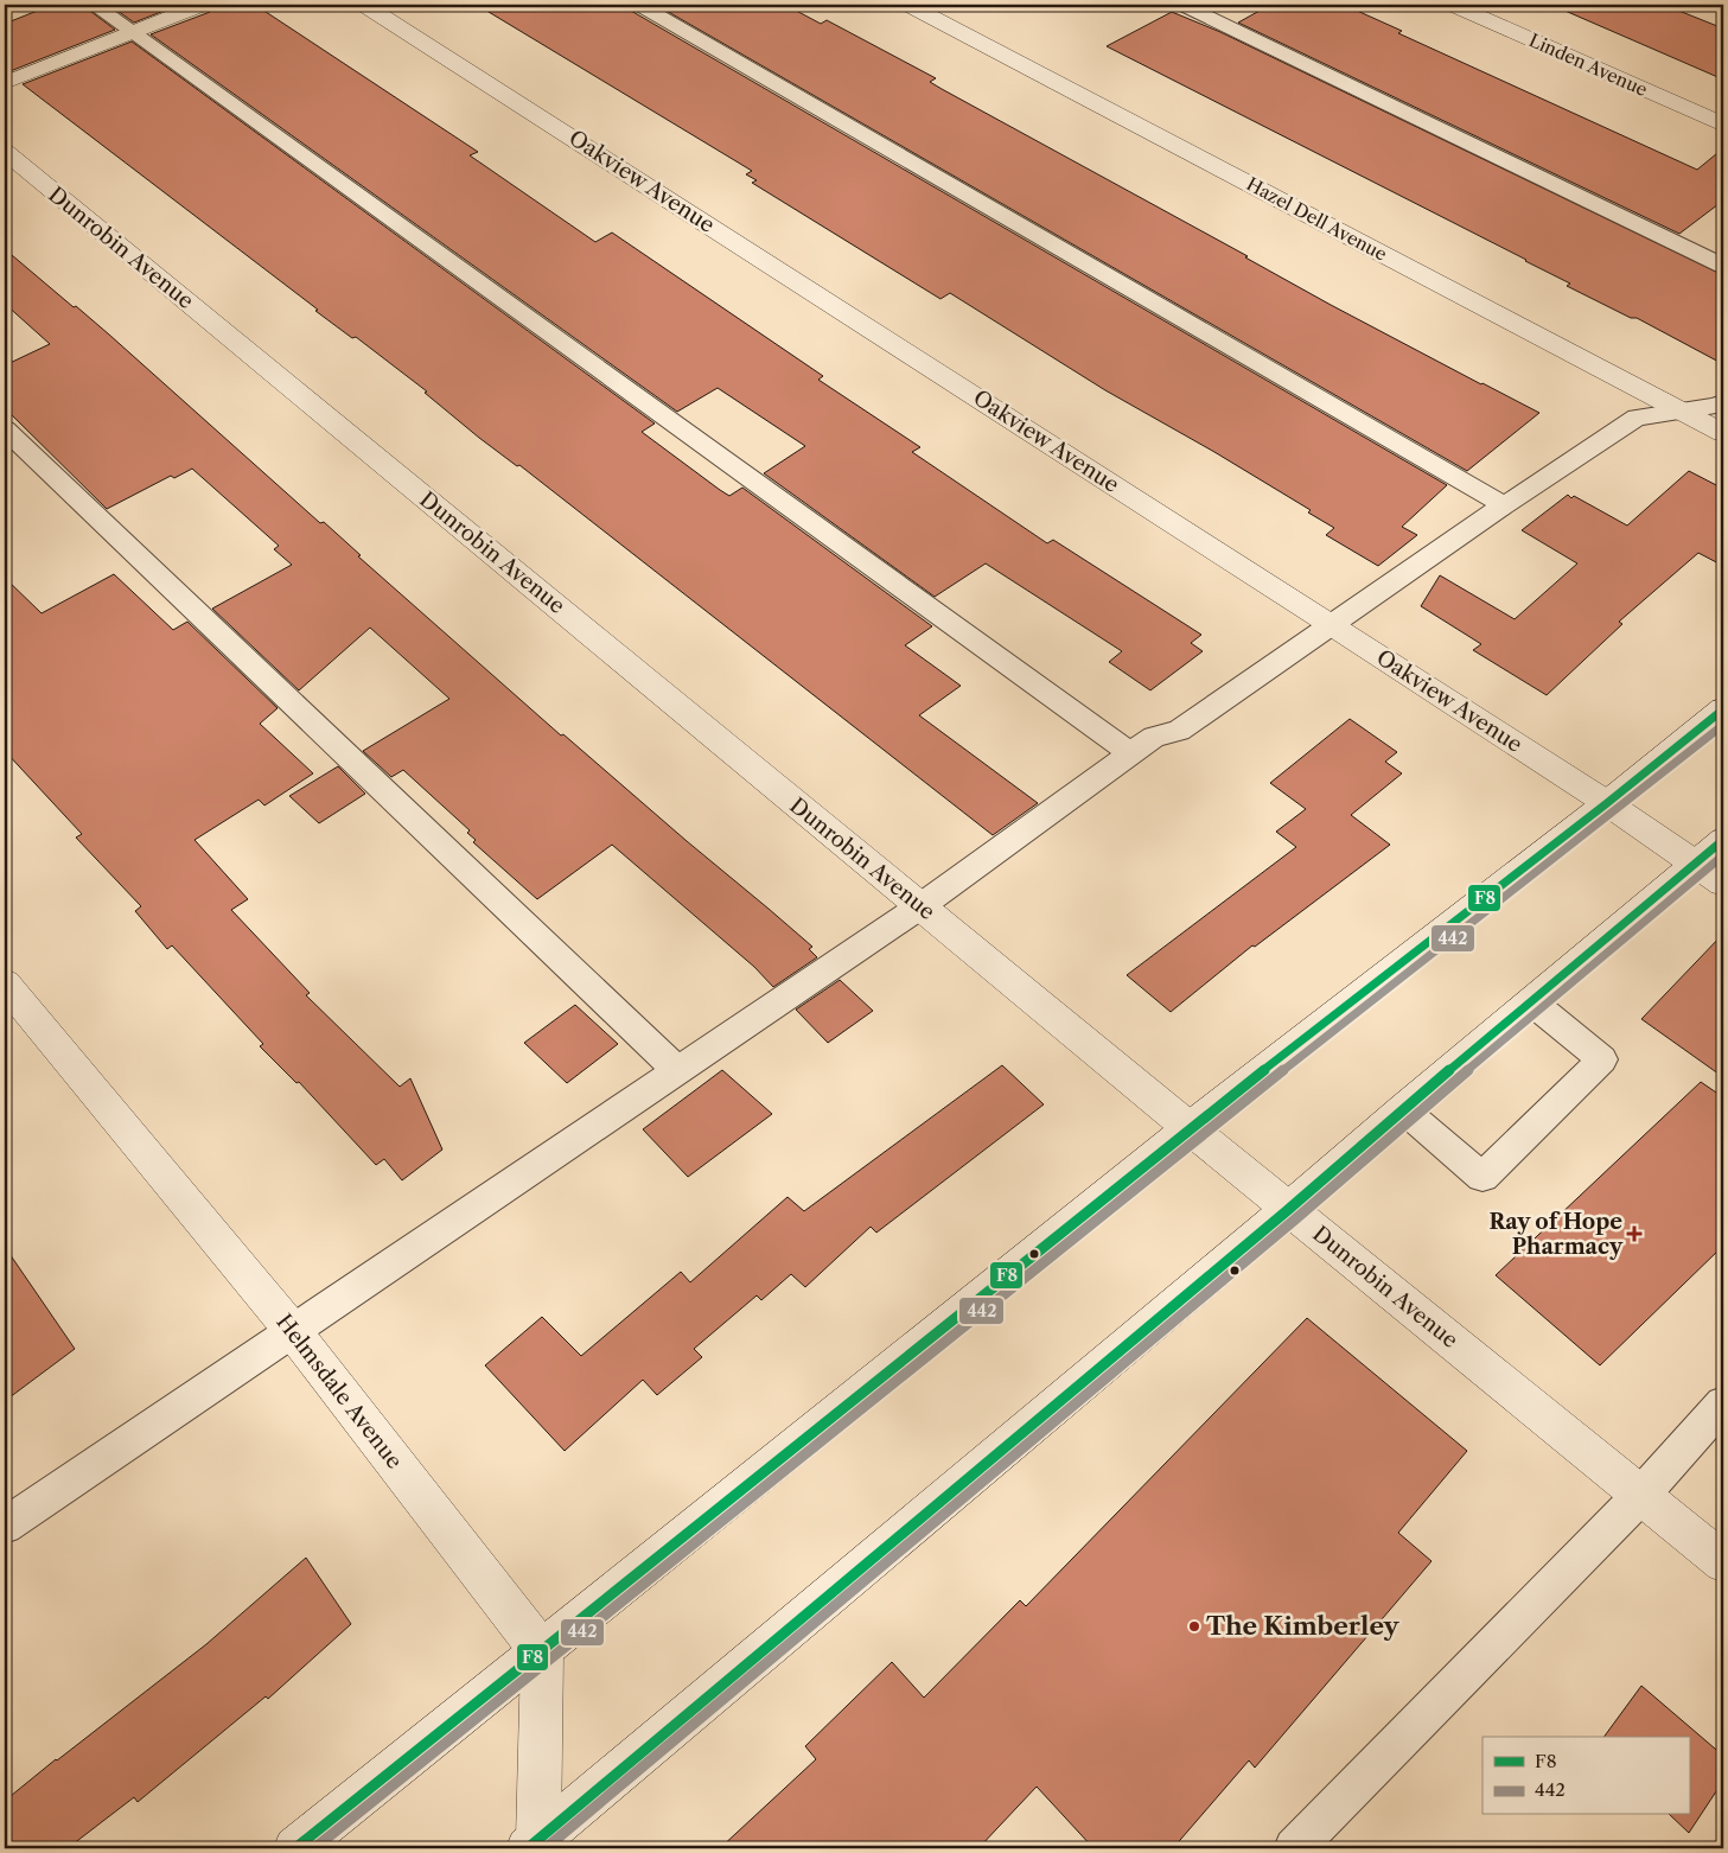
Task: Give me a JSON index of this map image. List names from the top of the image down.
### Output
{
  "streets": {
    "street": [
      "Linden Avenue",
      "Oakview Avenue",
      "Hazel Dell Avenue",
      "Dunrobin Avenue",
      "Helmsdale Avenue"
    ]
  },
  "places": {
    "health": ["Ray of Hope Pharmacy"],
    "other": ["The Kimberley"]
  },
  "lines": ["transit line F8", "transit line 442"],
  "legend": ["F8", "442"]
}
